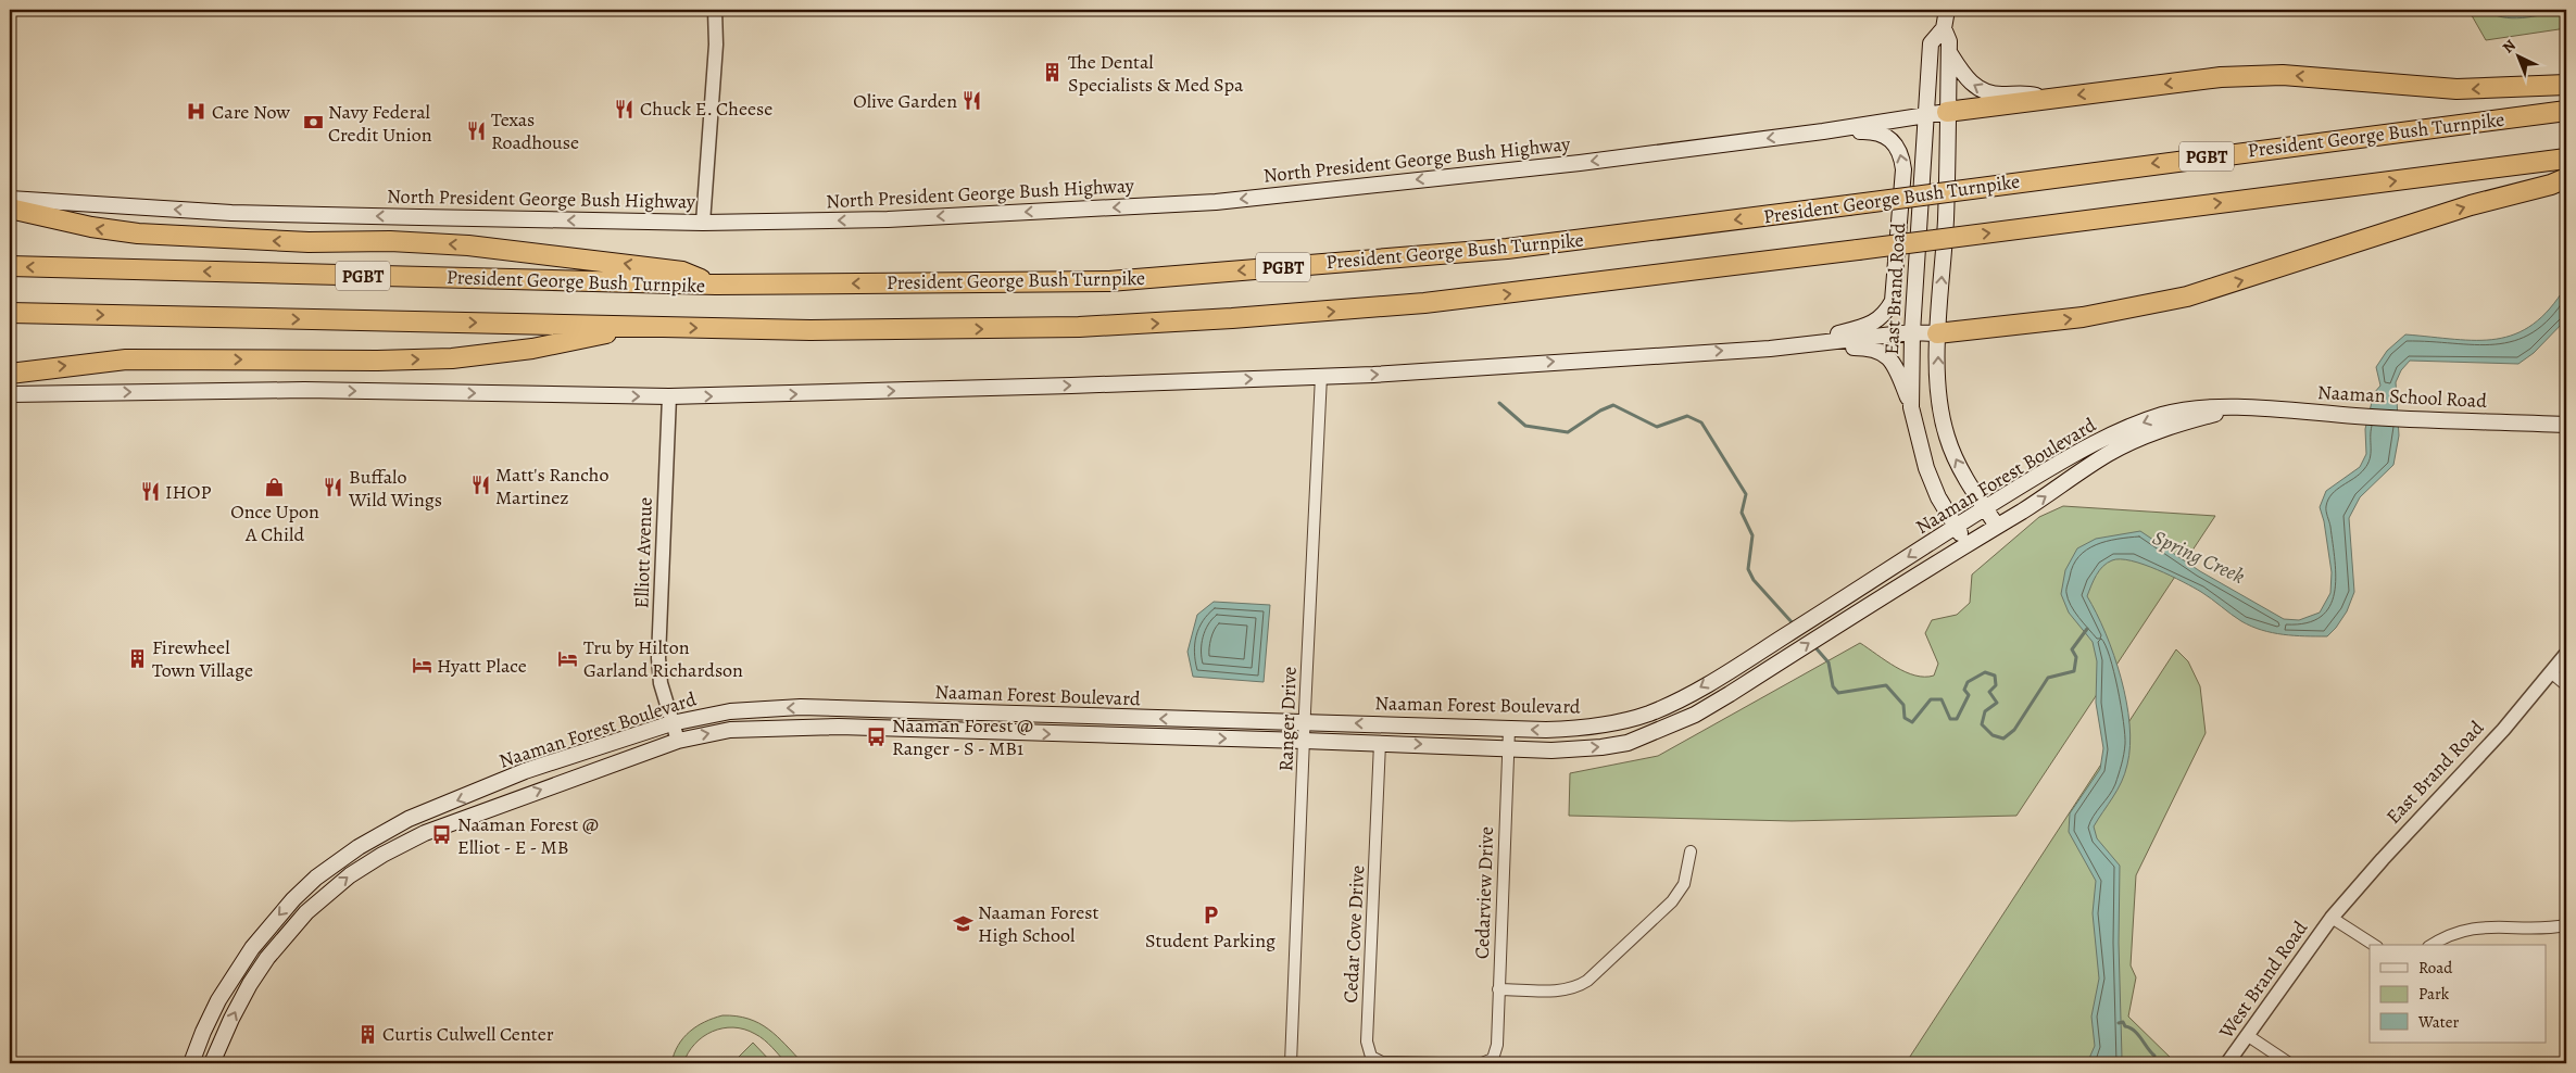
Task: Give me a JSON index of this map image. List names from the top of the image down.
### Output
{
  "streets": {
    "highway": ["President George Bush Turnpike", "PGBT"],
    "main road": [
      "North President George Bush Highway",
      "East Brand Road",
      "Naaman School Road",
      "Naaman Forest Boulevard"
    ],
    "street": [
      "Elliott Avenue",
      "Ranger Drive",
      "Cedarview Drive",
      "Cedar Cove Drive",
      "West Brand Road"
    ]
  },
  "crossings": [
    ["North President George Bush Highway", "East Brand Road"],
    ["East Brand Road", "Naaman Forest Boulevard"],
    ["East Brand Road", "West Brand Road"],
    ["Naaman School Road", "Naaman Forest Boulevard"],
    ["Naaman Forest Boulevard", "Elliott Avenue"],
    ["Naaman Forest Boulevard", "Ranger Drive"],
    ["Naaman Forest Boulevard", "Cedarview Drive"],
    ["Naaman Forest Boulevard", "Cedar Cove Drive"]
  ],
  "one_way": ["North President George Bush Highway"],
  "water": ["Spring Creek"],
  "places": {
    "building": ["The Dental Specialists & Med Spa", "Firewheel Town Village", "Curtis Culwell Center"],
    "restaurant": [
      "Olive Garden",
      "Chuck E. Cheese",
      "Texas Roadhouse",
      "Matt's Rancho Martinez",
      "Buffalo Wild Wings",
      "IHOP"
    ],
    "hospital": ["Care Now"],
    "bank": ["Navy Federal Credit Union"],
    "shop": ["Once Upon A Child"],
    "hotel": ["Tru by Hilton Garland Richardson", "Hyatt Place"],
    "bus stop": ["Naaman Forest @ Ranger - S - MB1", "Naaman Forest @ Elliot - E - MB"],
    "parking": ["Student Parking"],
    "school or university": ["Naaman Forest High School"]
  },
  "legend": ["Road", "Park", "Water"],
  "north": "top left"
}
